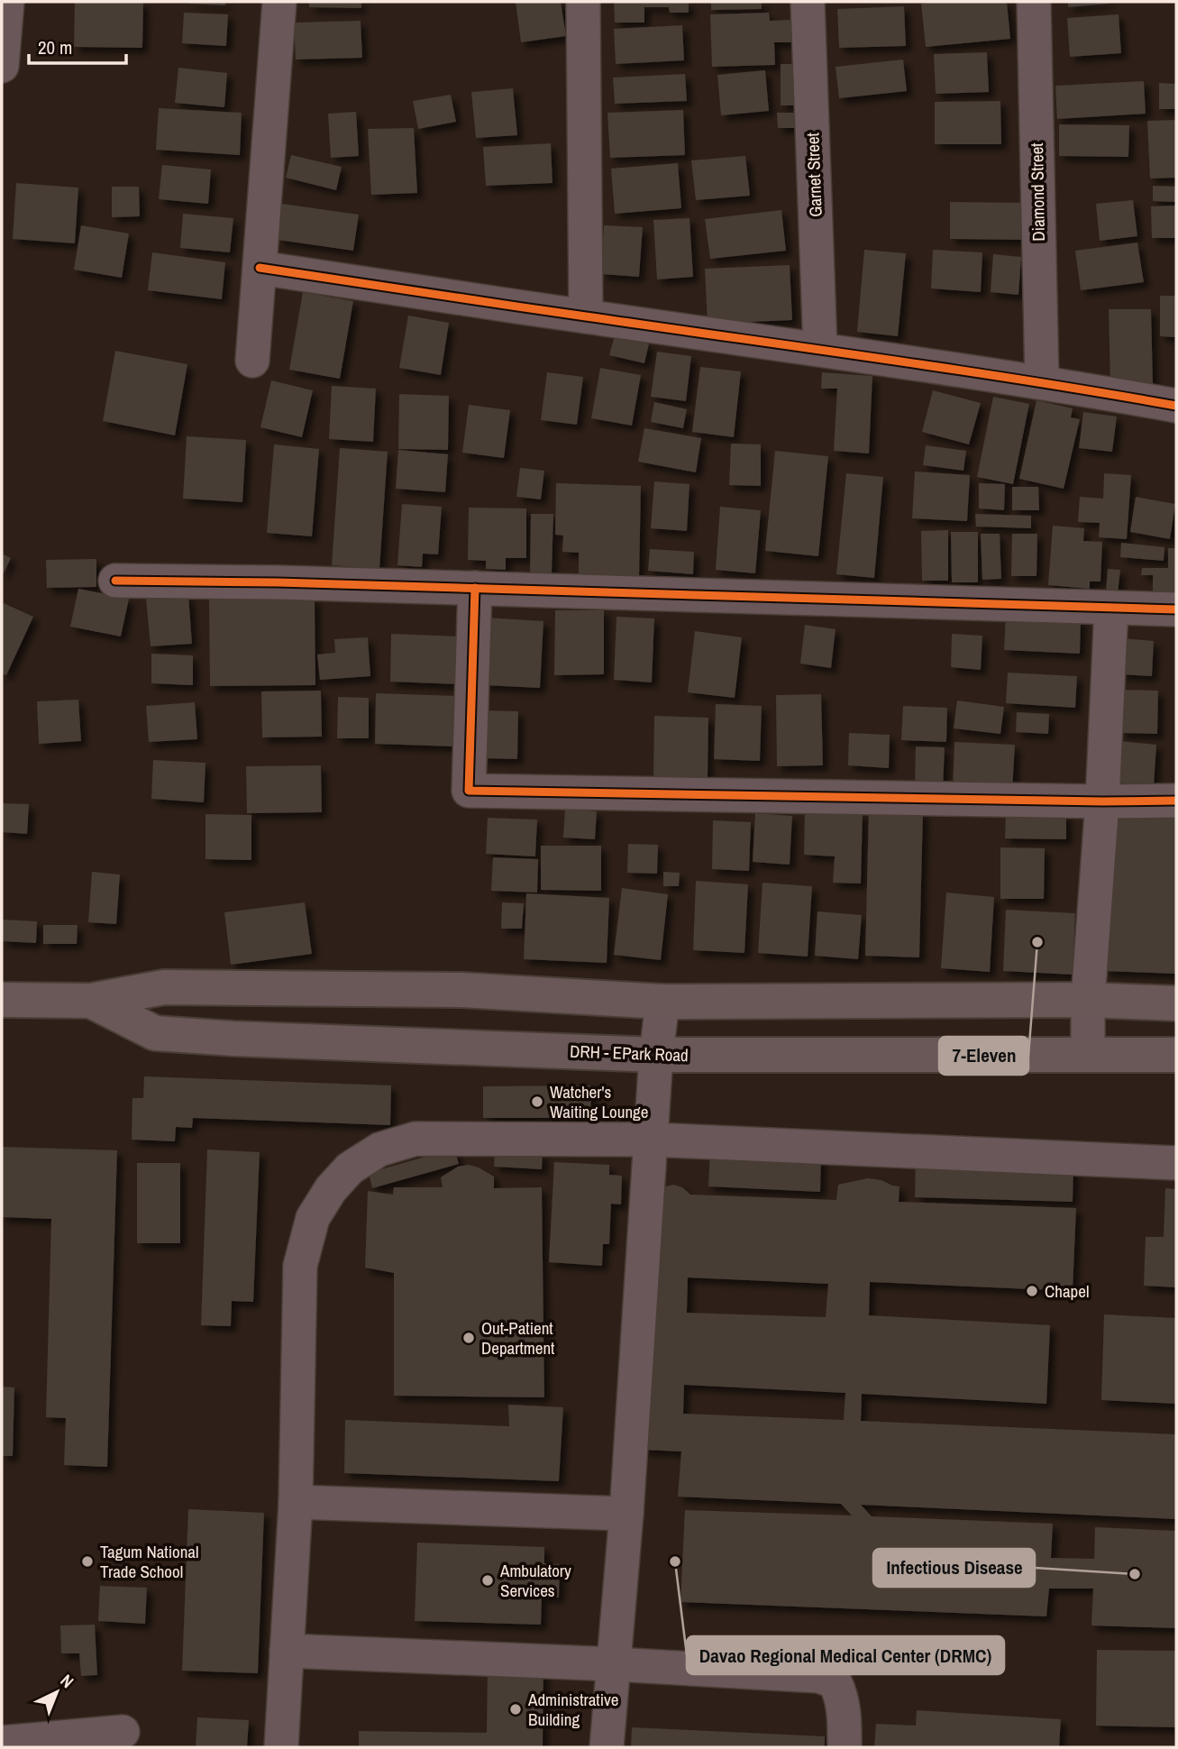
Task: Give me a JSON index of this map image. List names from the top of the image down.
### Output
{
  "streets": {
    "main road": ["DRH - EPark Road"],
    "street": ["Garnet Street", "Diamond Street"]
  },
  "places": [
    "7-Eleven",
    "Watcher's Waiting Lounge",
    "Chapel",
    "Out-Patient Department",
    "Tagum National Trade School",
    "Davao Regional Medical Center (DRMC)",
    "Infectious Disease",
    "Ambulatory Services",
    "Administrative Building"
  ],
  "scale_bar": "20 m",
  "north": "top right"
}
